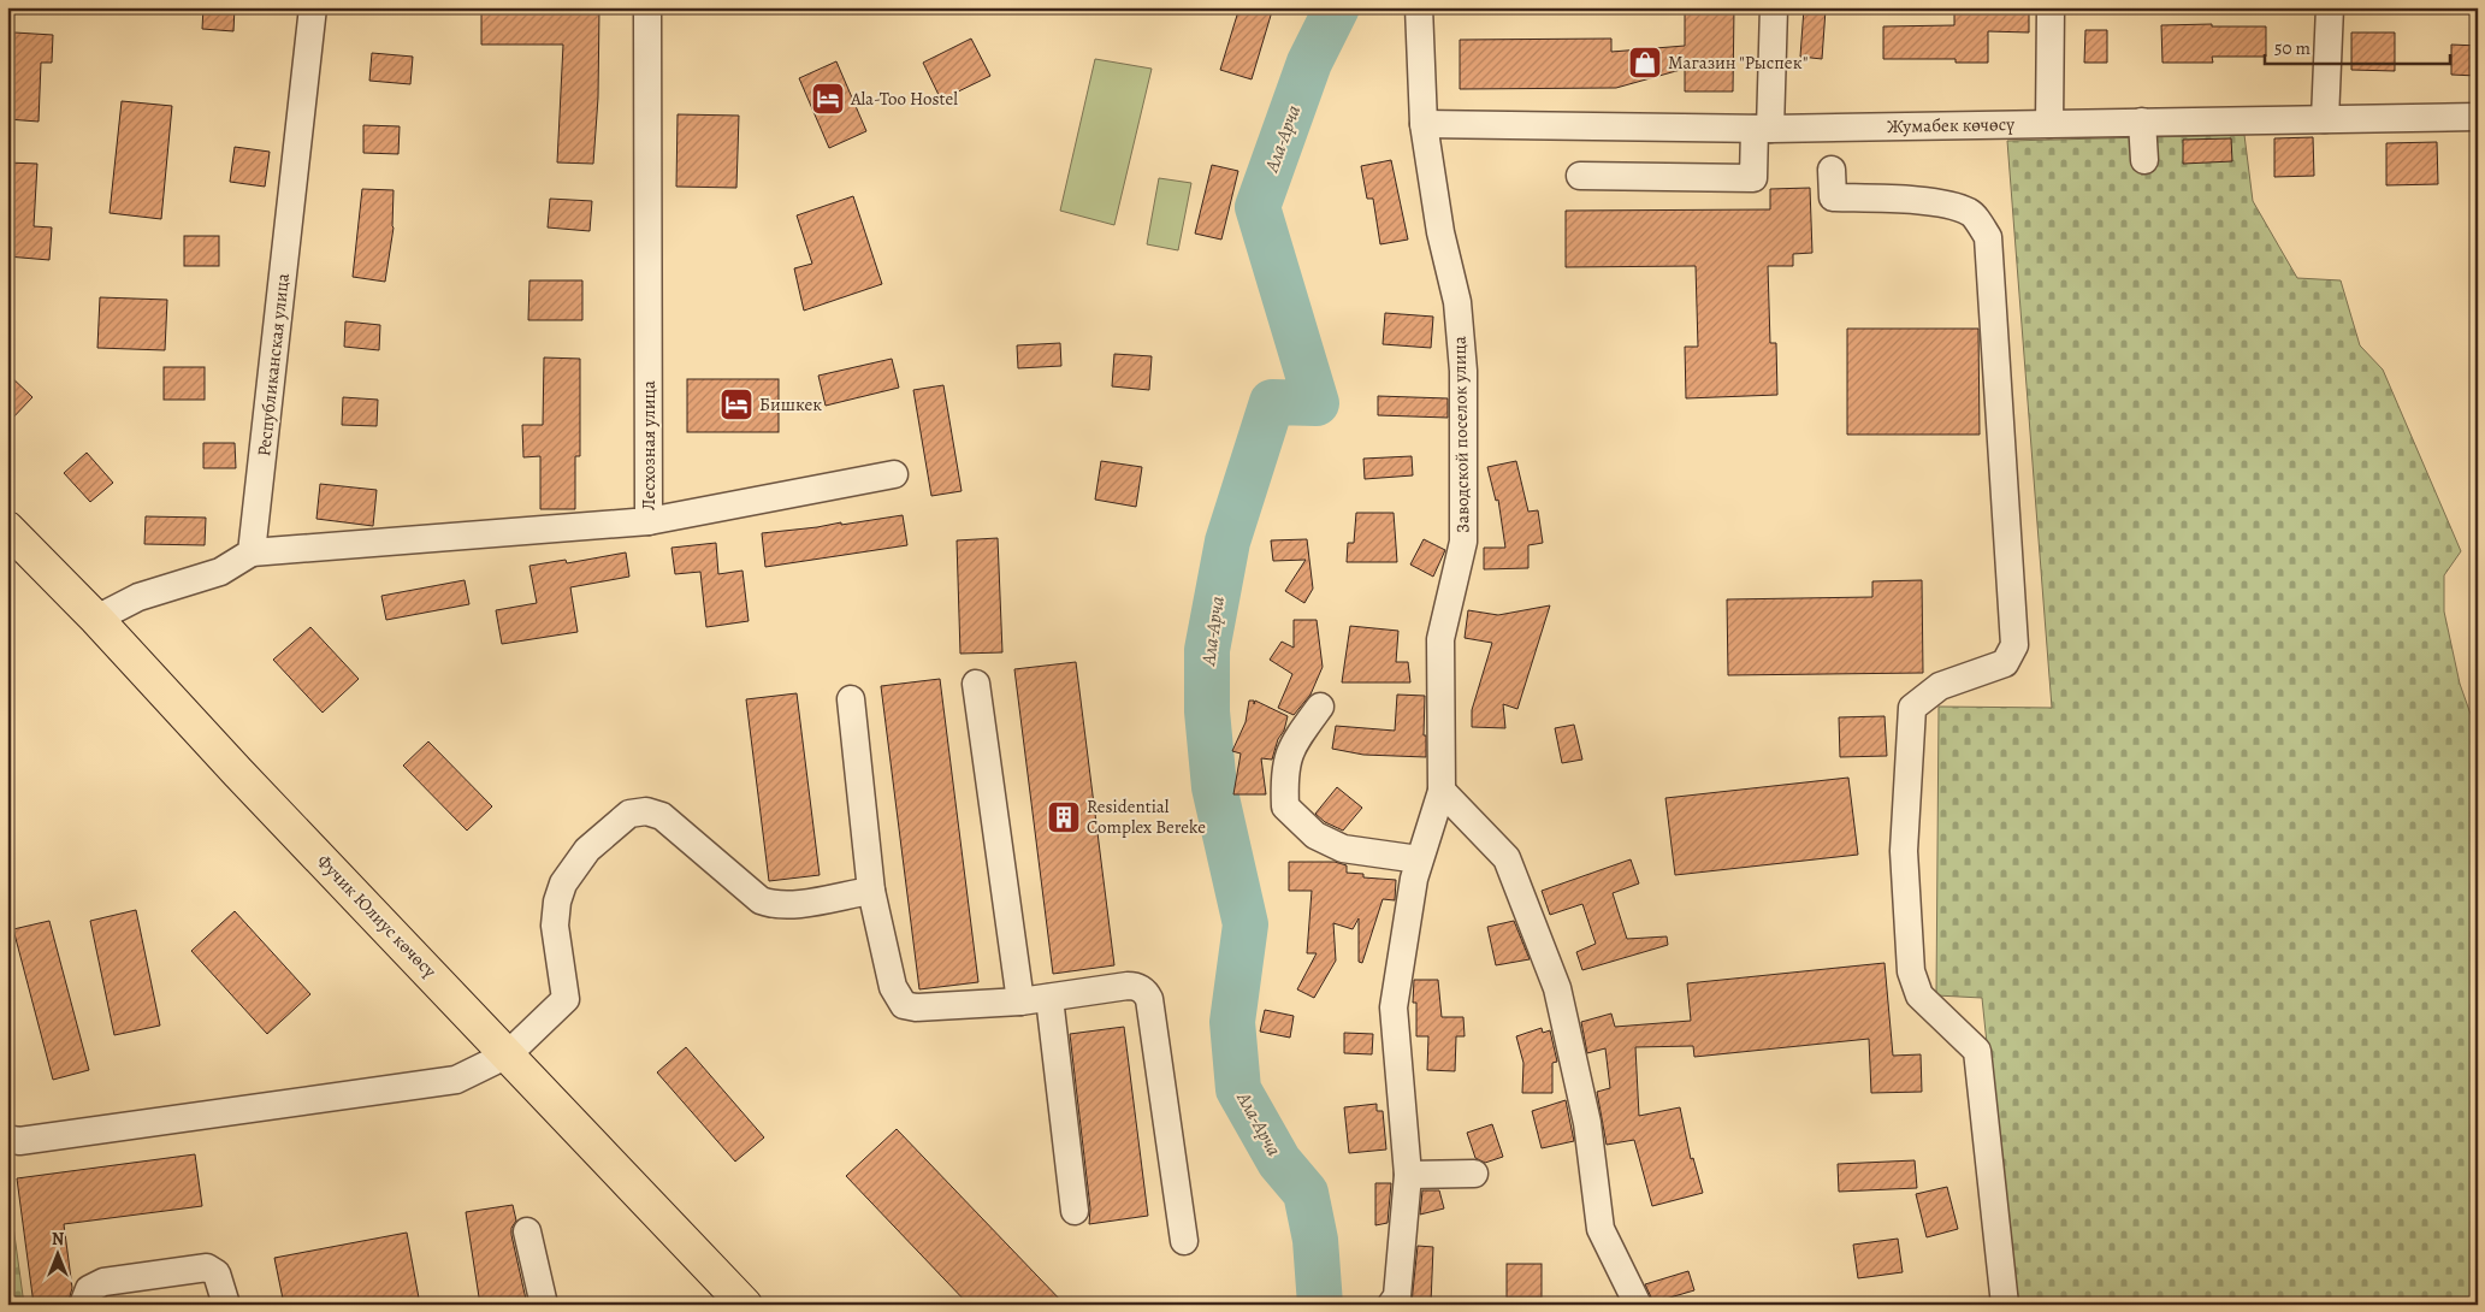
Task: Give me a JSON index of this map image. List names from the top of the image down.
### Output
{
  "streets": {
    "main road": ["Фучик Юлиус көчөсү"],
    "street": [
      "Жумабек көчөсү",
      "Республиканская улица",
      "Заводской поселок улица",
      "Лесхозная улица"
    ]
  },
  "crossings": [
    ["Жумабек көчөсү", "Заводской поселок улица"],
    ["Республиканская улица", "Лесхозная улица"]
  ],
  "water": ["Ала-Арча"],
  "places": {
    "shop": ["Магазин \"Рыспек\""],
    "hotel": ["Ala-Too Hostel", "Бишкек"],
    "building": ["Residential Complex Bereke"]
  },
  "scale_bar": "50 m",
  "north": "top"
}
